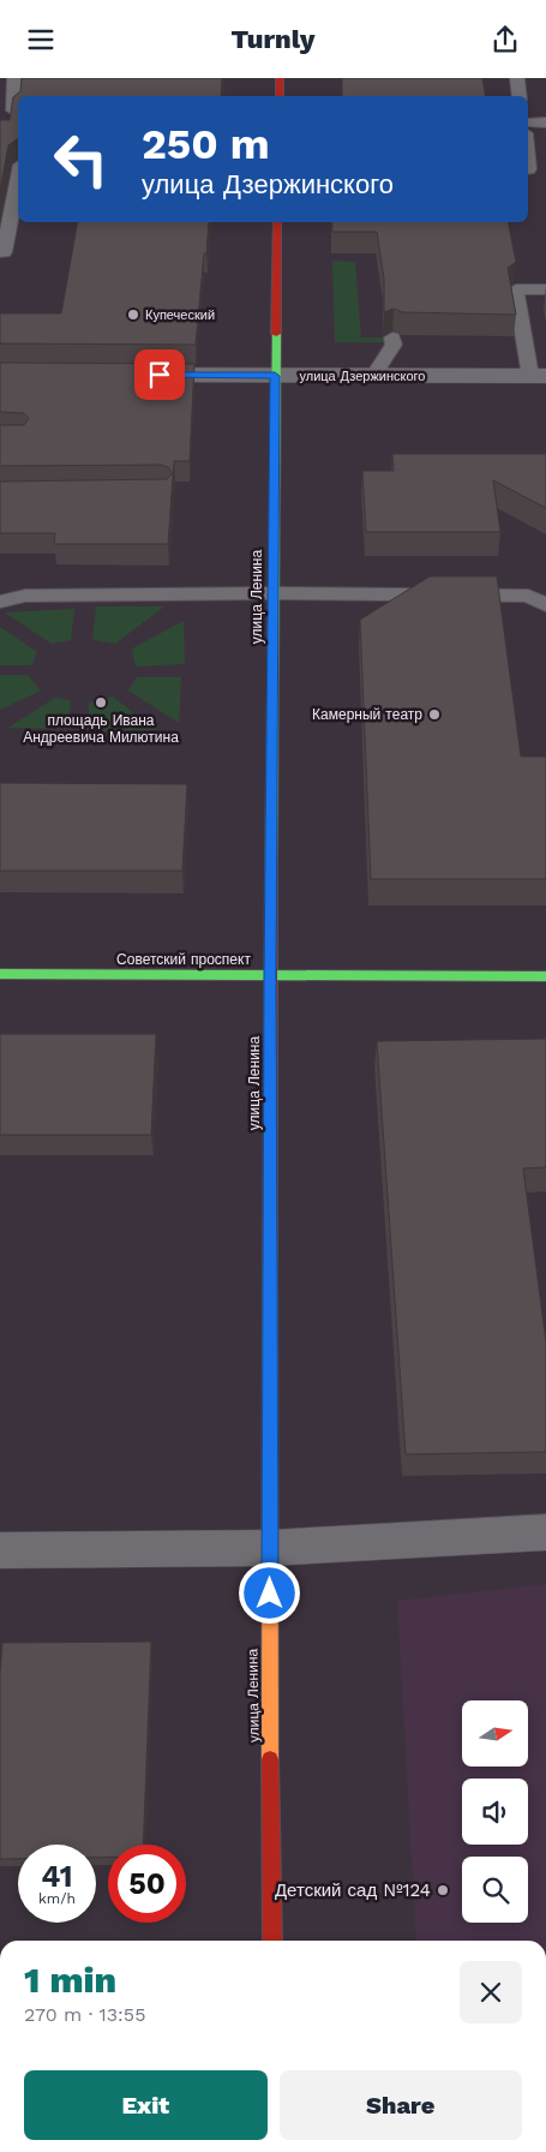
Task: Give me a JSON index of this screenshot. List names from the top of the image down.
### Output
{
  "streets": {
    "street": ["улица Дзержинского", "улица Ленина", "Советский проспект"]
  },
  "crossings": [
    ["улица Дзержинского", "улица Ленина"],
    ["улица Ленина", "Советский проспект"]
  ],
  "places": [
    "Купеческий",
    "площадь Ивана Андреевича Милютина",
    "Камерный театр",
    "Детский сад №124"
  ],
  "north": "right",
  "page": {
    "header": "Turnly",
    "turn": ["250 m", "улица Дзержинского"],
    "speed": "41 km/h",
    "limit": "50",
    "heading": ["1 min", "270 m · 13:55"],
    "buttons": ["Exit", "Share"]
  }
}
